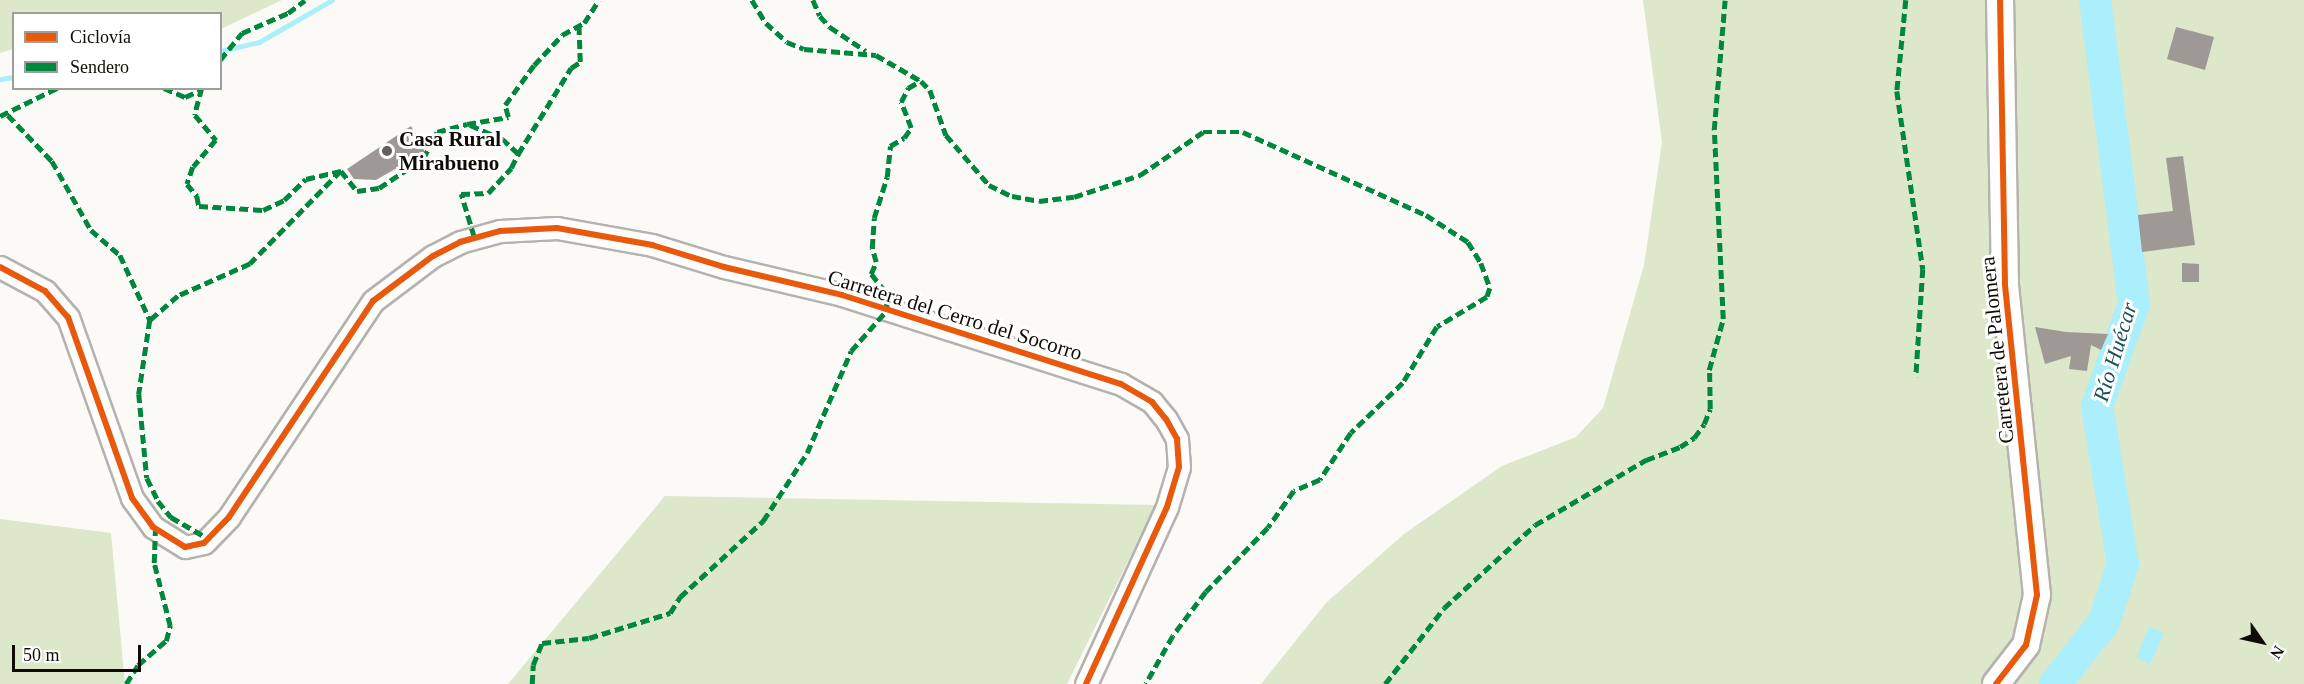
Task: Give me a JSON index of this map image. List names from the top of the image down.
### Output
{
  "streets": {
    "street": ["Carretera del Cerro del Socorro", "Carretera de Palomera"]
  },
  "water": ["Río Huécar"],
  "places": ["Casa Rural Mirabueno"],
  "legend": ["Ciclovía", "Sendero"],
  "scale_bar": "50 m",
  "north": "bottom right"
}
